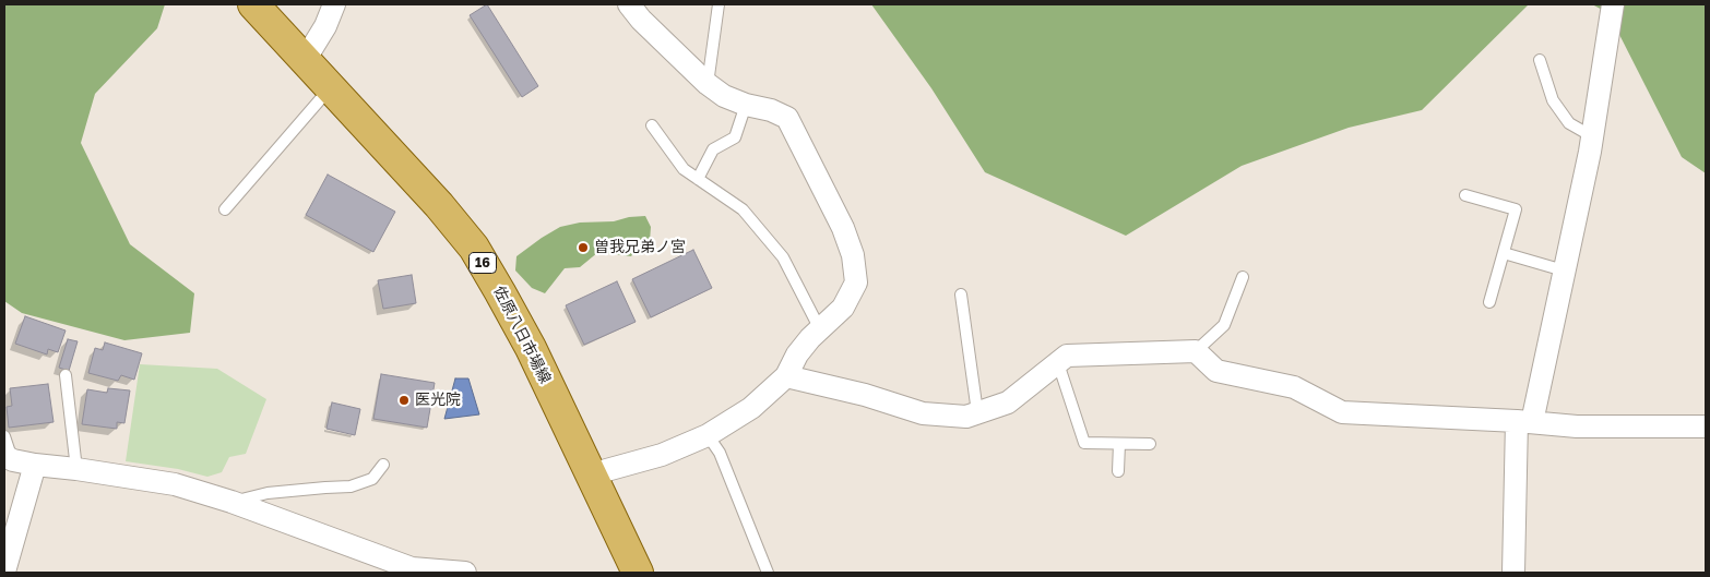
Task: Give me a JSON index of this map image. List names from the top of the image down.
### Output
{
  "streets": {
    "main road": ["16", "佐原八日市場線"]
  },
  "places": ["曽我兄弟ノ宮", "医光院"]
}
